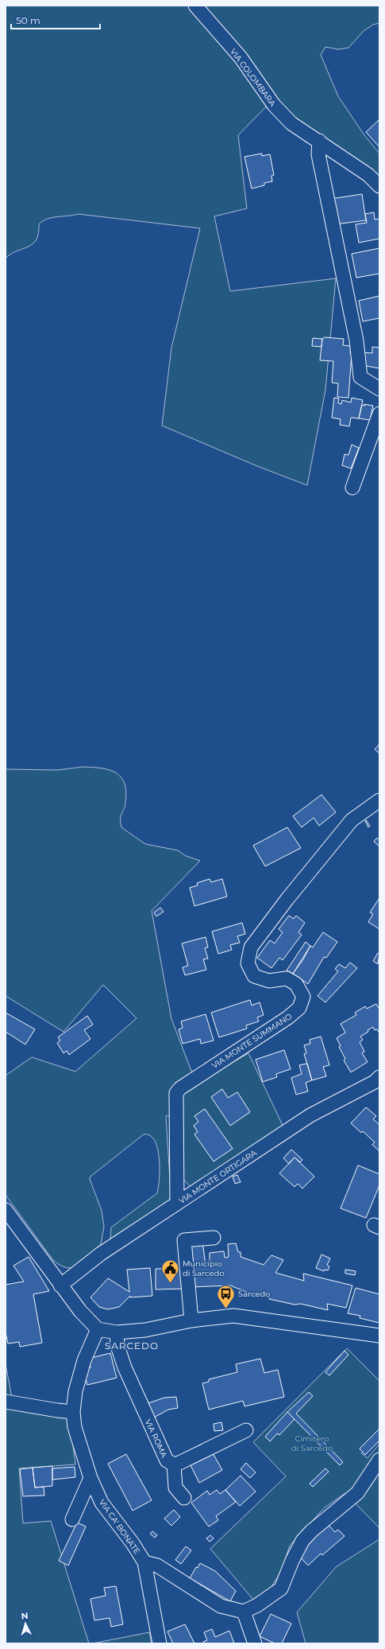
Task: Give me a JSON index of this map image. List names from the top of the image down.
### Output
{
  "streets": {
    "street": [
      "VIA COLOMBARA",
      "VIA MONTE SUMMANO",
      "VIA MONTE ORTIGARA",
      "VIA ROMA",
      "VIA CA' BONATE"
    ]
  },
  "crossings": [
    ["VIA MONTE SUMMANO", "VIA MONTE ORTIGARA"]
  ],
  "districts": ["SARCEDO"],
  "parks": ["Cimitero di Sarcedo"],
  "places": {
    "public building": ["Municipio di Sarcedo"],
    "bus stop": ["Sarcedo"]
  },
  "scale_bar": "50 m",
  "north": "top"
}
